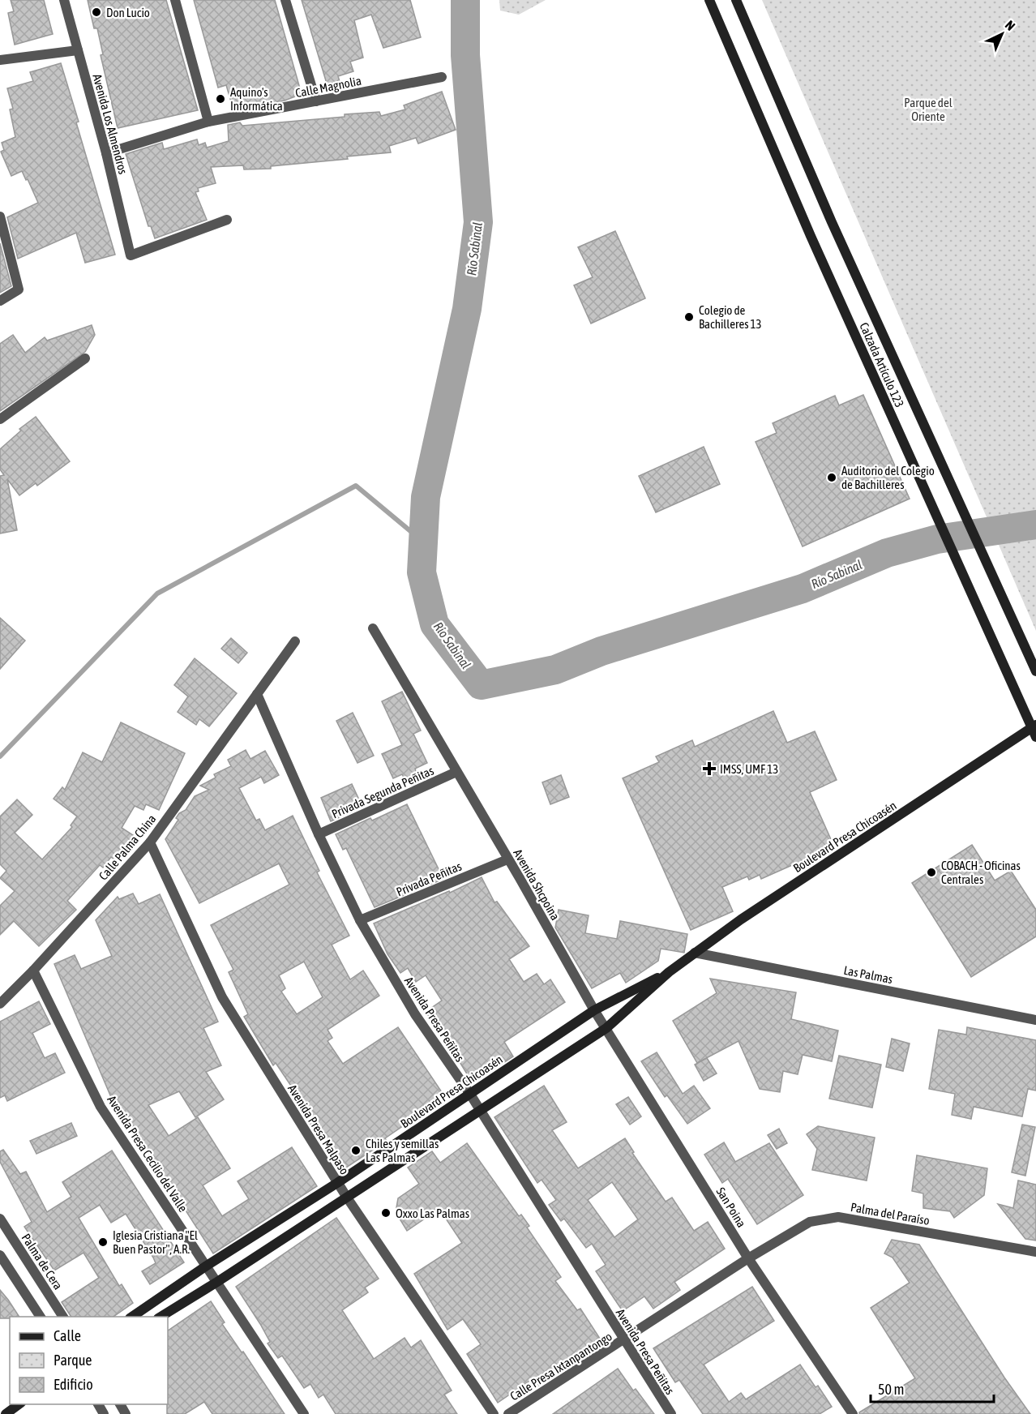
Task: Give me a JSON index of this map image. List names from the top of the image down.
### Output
{
  "streets": {
    "main road": ["Calzada Artículo 123", "Boulevard Presa Chicoasén"],
    "street": [
      "Calle Magnolia",
      "Avenida Los Almendros",
      "Privada Segunda Peñitas",
      "Calle Palma China",
      "Privada Peñitas",
      "Avenida Shcpoina",
      "Las Palmas",
      "Avenida Presa Peñitas",
      "Avenida Presa Malpaso",
      "Avenida Presa Cecilio del Valle",
      "San Poina",
      "Palma del Paraíso",
      "Palma de Cera",
      "Calle Presa Ixtanpantongo"
    ]
  },
  "crossings": [
    ["Calle Magnolia", "Avenida Los Almendros"],
    ["Calzada Artículo 123", "Boulevard Presa Chicoasén"],
    ["Privada Segunda Peñitas", "Avenida Shcpoina"],
    ["Privada Segunda Peñitas", "Avenida Presa Peñitas"],
    ["Boulevard Presa Chicoasén", "Avenida Shcpoina"],
    ["Boulevard Presa Chicoasén", "Las Palmas"],
    ["Boulevard Presa Chicoasén", "Avenida Presa Peñitas"],
    ["Boulevard Presa Chicoasén", "Avenida Presa Malpaso"],
    ["Boulevard Presa Chicoasén", "Avenida Presa Cecilio del Valle"],
    ["Boulevard Presa Chicoasén", "San Poina"],
    ["Calle Palma China", "Avenida Presa Peñitas"],
    ["Calle Palma China", "Avenida Presa Malpaso"],
    ["Calle Palma China", "Avenida Presa Cecilio del Valle"],
    ["Privada Peñitas", "Avenida Shcpoina"],
    ["Privada Peñitas", "Avenida Presa Peñitas"],
    ["Avenida Shcpoina", "San Poina"],
    ["Avenida Presa Peñitas", "Calle Presa Ixtanpantongo"],
    ["San Poina", "Palma del Paraíso"],
    ["San Poina", "Calle Presa Ixtanpantongo"],
    ["Palma del Paraíso", "Calle Presa Ixtanpantongo"]
  ],
  "water": ["Río Sabinal"],
  "parks": ["Parque del Oriente"],
  "places": {
    "other": [
      "Don Lucio",
      "Aquino's Informática",
      "Colegio de Bachilleres 13",
      "Auditorio del Colegio de Bachilleres",
      "COBACH - Oficinas Centrales",
      "Chiles y semillas Las Palmas",
      "Oxxo Las Palmas",
      "Iglesia Cristiana \"El Buen Pastor\", A.R."
    ],
    "health": ["IMSS, UMF 13"]
  },
  "legend": ["Calle", "Parque", "Edificio"],
  "scale_bar": "50 m",
  "north": "top right"
}
